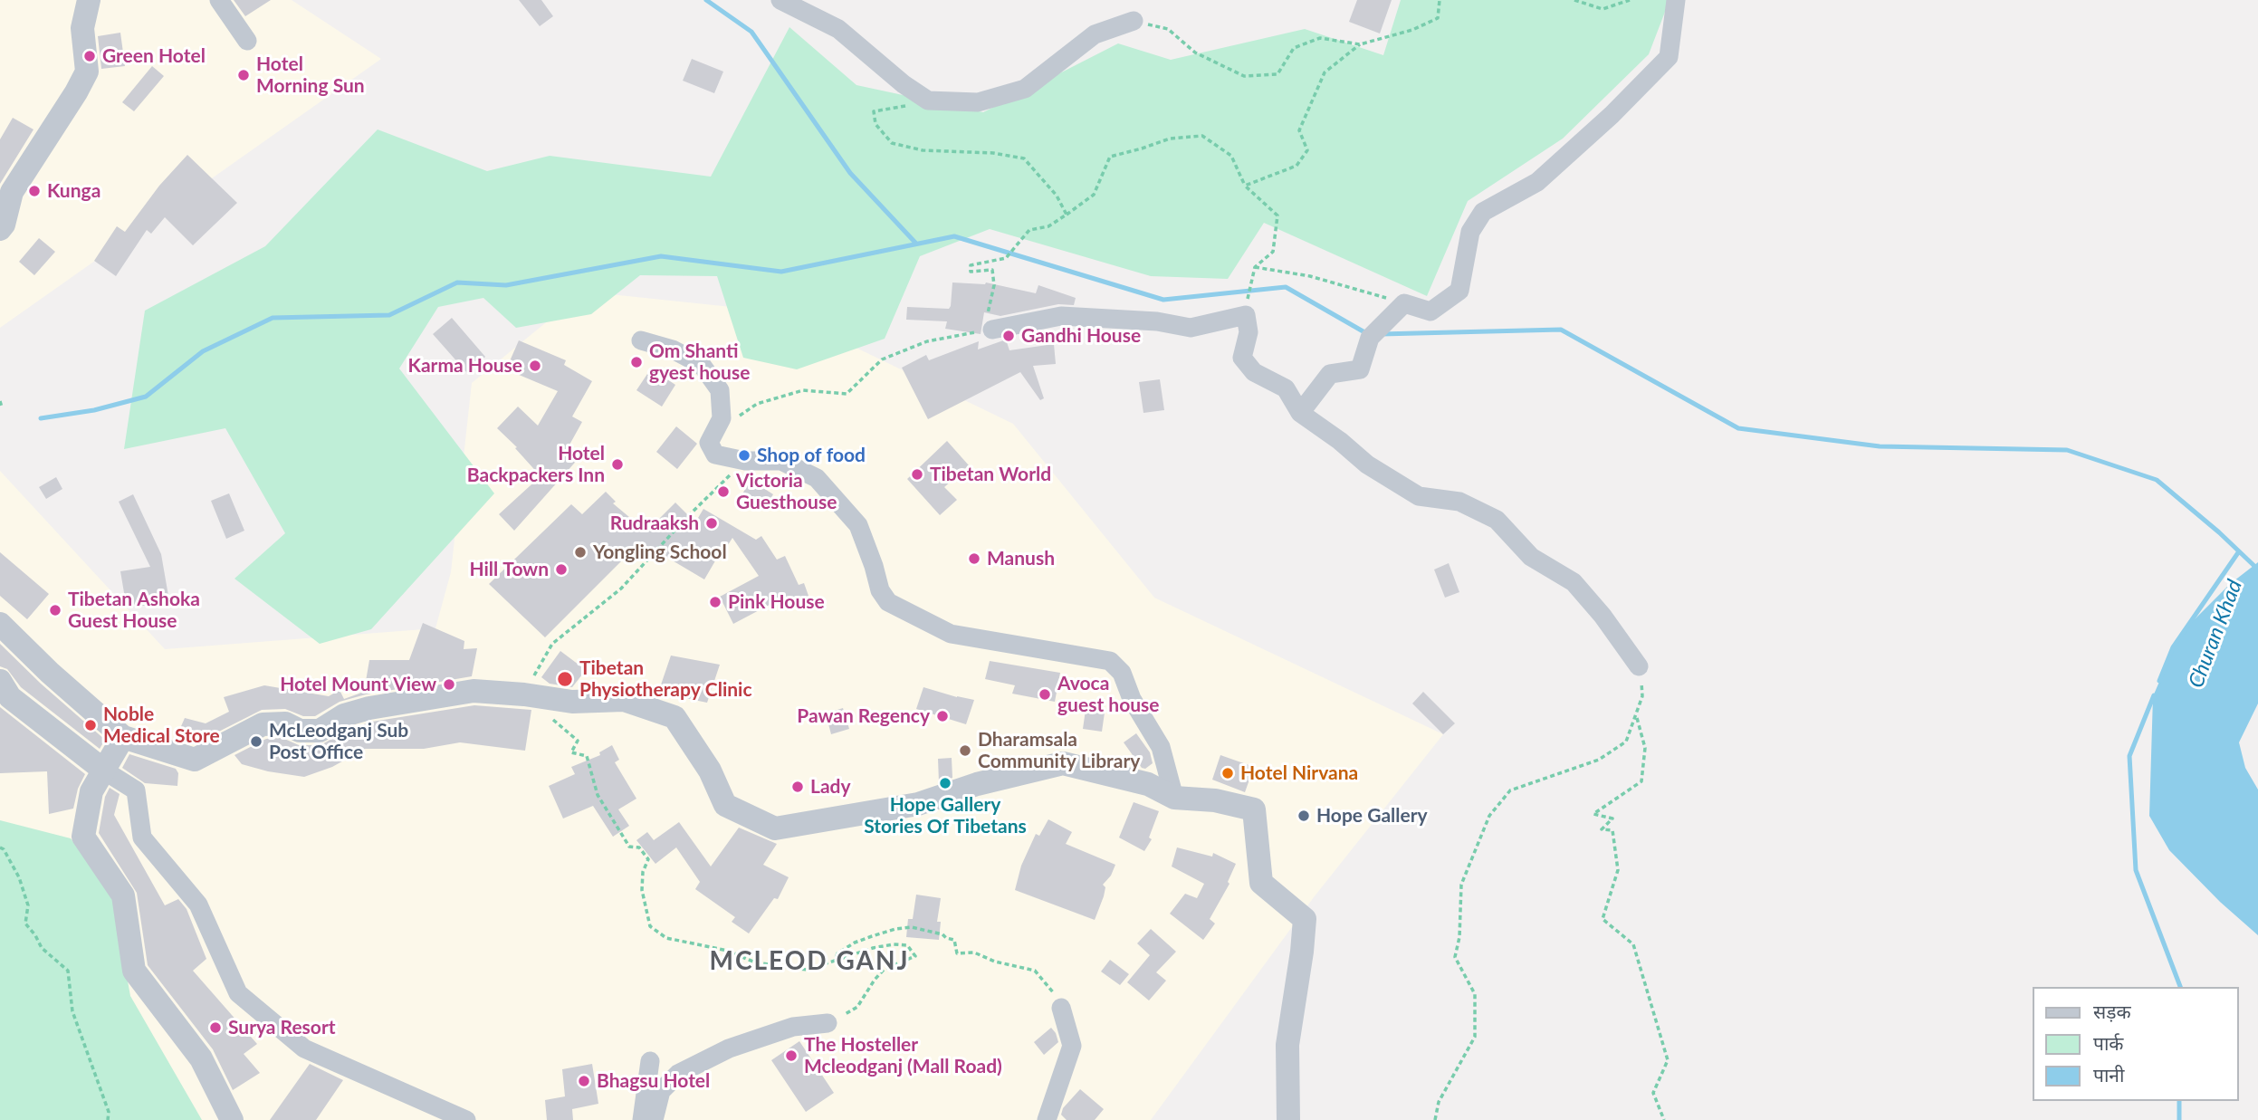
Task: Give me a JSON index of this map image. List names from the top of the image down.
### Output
{
  "districts": ["MCLEOD GANJ"],
  "water": ["Churan Khad"],
  "places": [
    "Green Hotel",
    "Hotel Morning Sun",
    "Kunga",
    "Gandhi House",
    "Om Shanti gyest house",
    "Karma House",
    "Shop of food",
    "Hotel Backpackers Inn",
    "Tibetan World",
    "Victoria Guesthouse",
    "Rudraaksh",
    "Yongling School",
    "Manush",
    "Hill Town",
    "Pink House",
    "Tibetan Ashoka Guest House",
    "Tibetan Physiotherapy Clinic",
    "Hotel Mount View",
    "Avoca guest house",
    "Pawan Regency",
    "Noble Medical Store",
    "McLeodganj Sub Post Office",
    "Dharamsala Community Library",
    "Hotel Nirvana",
    "Hope Gallery Stories Of Tibetans",
    "Lady",
    "Hope Gallery",
    "Surya Resort",
    "The Hosteller Mcleodganj (Mall Road)",
    "Bhagsu Hotel"
  ],
  "legend": ["सड़क", "पार्क", "पानी"]
}
